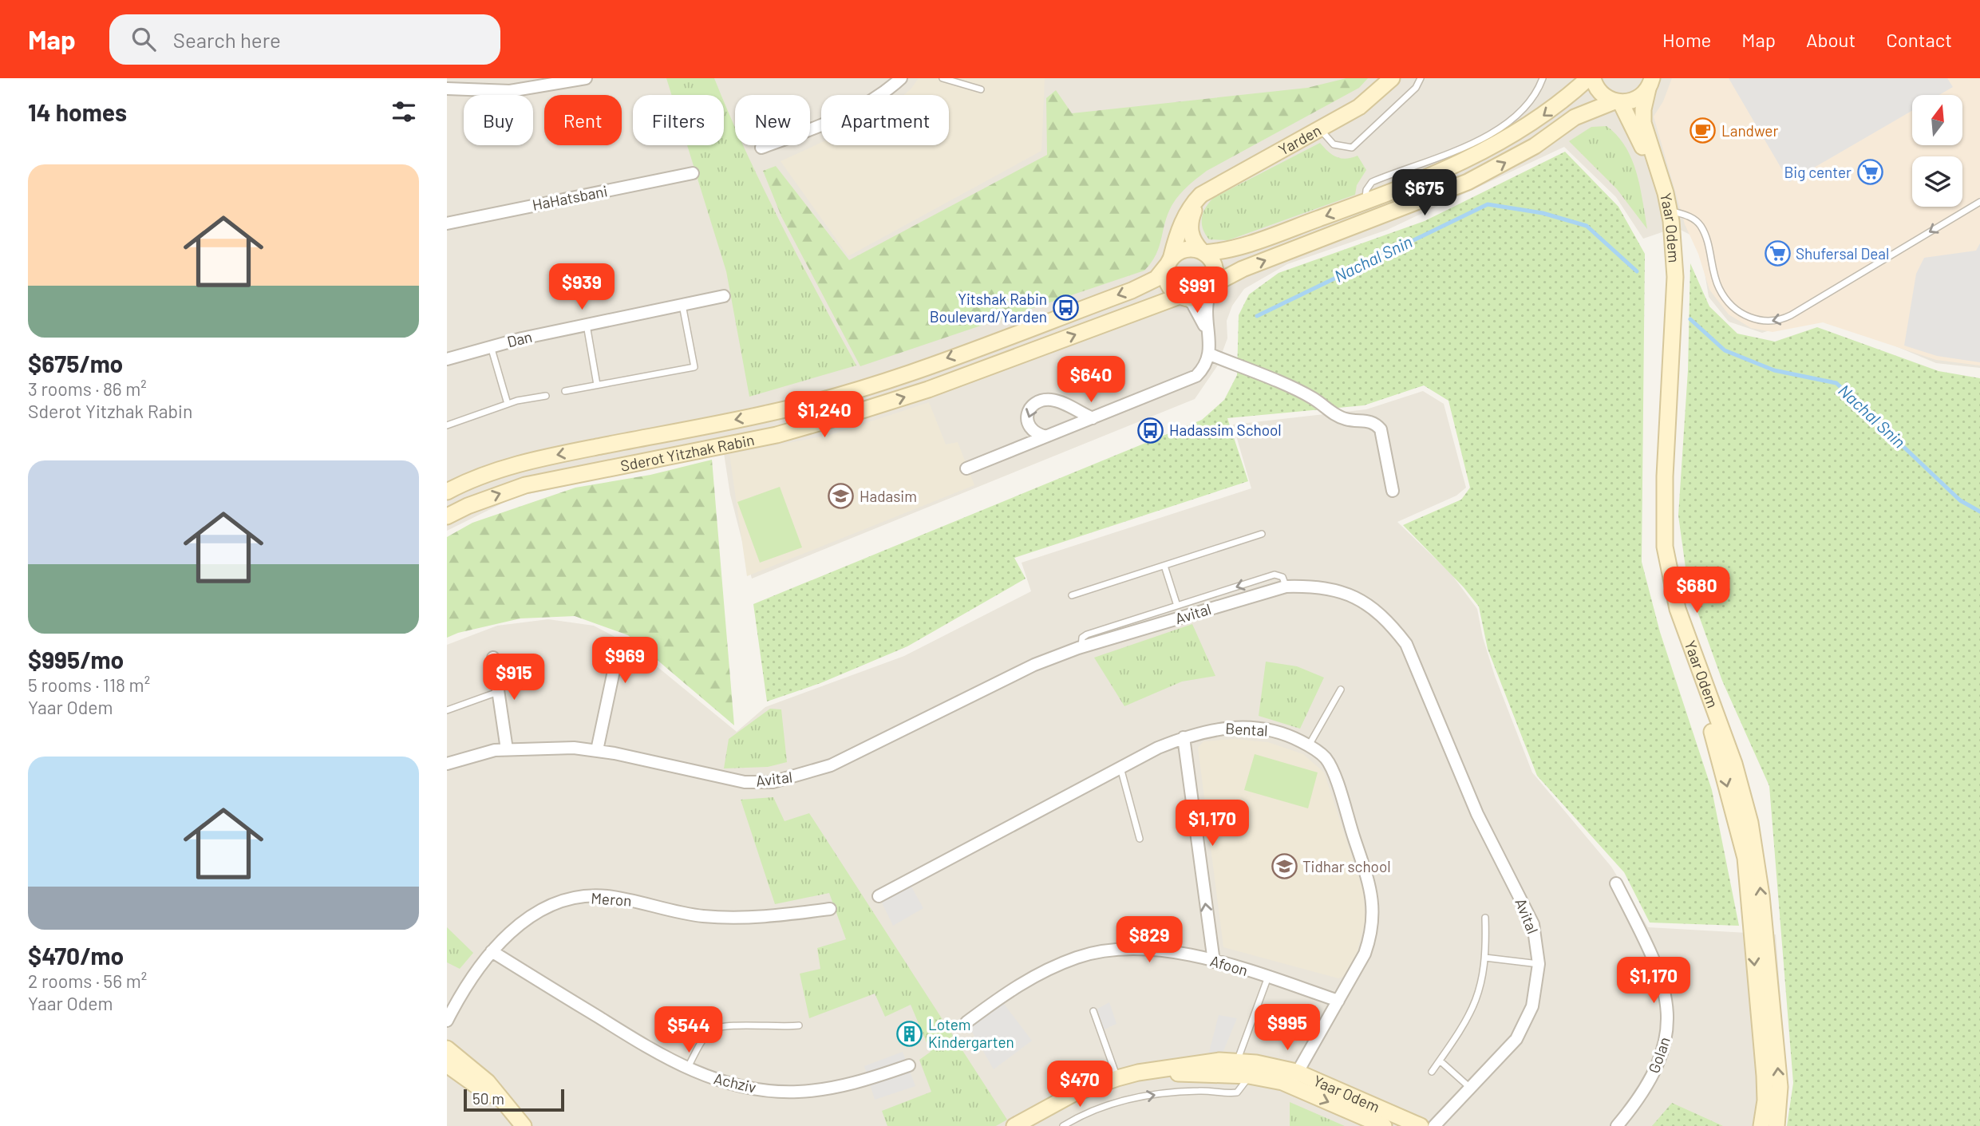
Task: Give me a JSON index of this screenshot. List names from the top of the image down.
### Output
{
  "streets": {
    "street": [
      "Yarden",
      "HaHatsbani",
      "Yaar Odem",
      "Dan",
      "Sderot Yitzhak Rabin",
      "Avital",
      "Bental",
      "Meron",
      "Afoon",
      "Golan",
      "Achziv"
    ]
  },
  "crossings": [
    ["Yarden", "Sderot Yitzhak Rabin"],
    ["Yaar Odem", "Bental"],
    ["Bental", "Afoon"],
    ["Meron", "Achziv"]
  ],
  "water": ["Nachal Snin"],
  "places": {
    "cafe": ["Landwer"],
    "supermarket": ["Big center", "Shufersal Deal"],
    "bus stop": ["Yitshak Rabin Boulevard/Yarden", "Hadassim School"],
    "school or university": ["Hadasim", "Tidhar school"],
    "building": ["Lotem Kindergarten"]
  },
  "scale_bar": "50 m",
  "north": "top",
  "page": {
    "header": "Map",
    "search": "Search here",
    "nav": [
      "Home",
      "Map",
      "About",
      "Contact"
    ],
    "heading": "14 homes",
    "chip": [
      "Buy",
      "Rent",
      "Filters",
      "New",
      "Apartment"
    ],
    "list": [
      {
        "name": "$675/mo",
        "note": "3 rooms · 86 m² · Sderot Yitzhak Rabin"
      },
      {
        "name": "$995/mo",
        "note": "5 rooms · 118 m² · Yaar Odem"
      },
      {
        "name": "$470/mo",
        "note": "2 rooms · 56 m² · Yaar Odem"
      }
    ],
    "price": [
      "$675",
      "$939",
      "$991",
      "$640",
      "$1,240",
      "$680",
      "$969",
      "$915",
      "$1,170",
      "$829",
      "$1,170",
      "$995",
      "$544",
      "$470"
    ],
    "scale": "50 m"
  }
}
